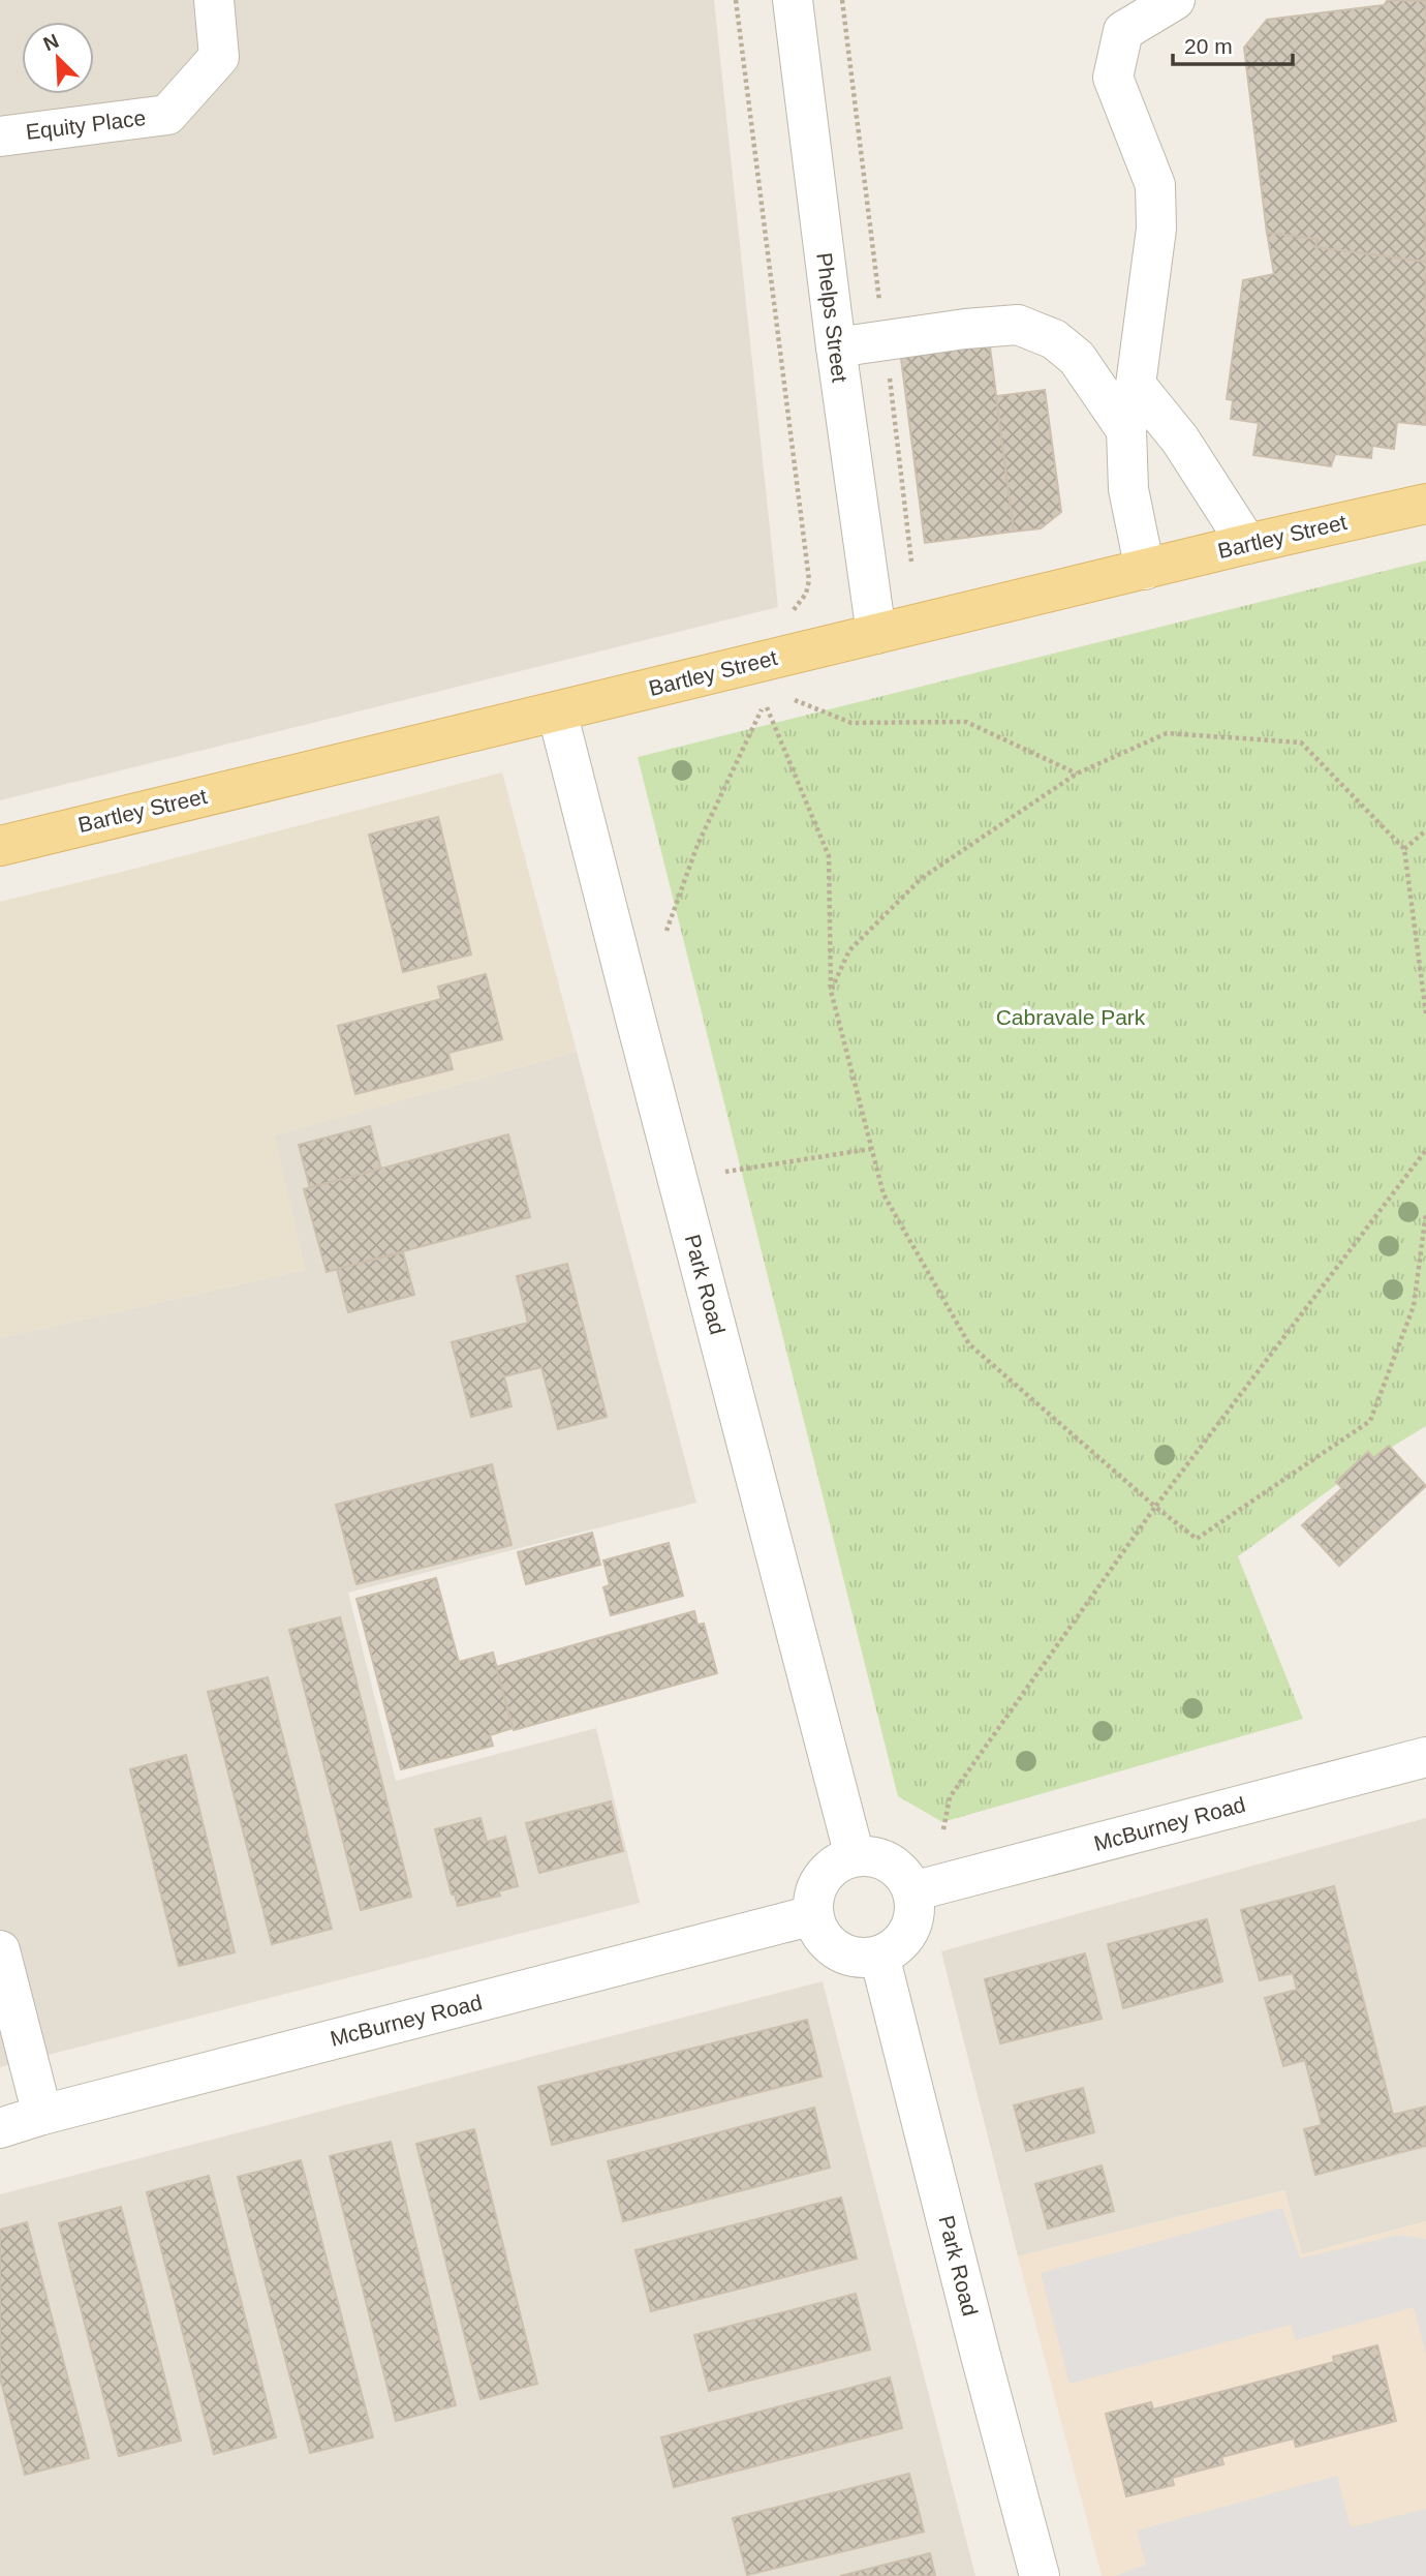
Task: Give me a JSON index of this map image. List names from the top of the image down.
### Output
{
  "streets": {
    "main road": ["Bartley Street"],
    "street": [
      "Equity Place",
      "Phelps Street",
      "Park Road",
      "McBurney Road"
    ]
  },
  "crossings": [
    ["Phelps Street", "Bartley Street"],
    ["Bartley Street", "Park Road"],
    ["Park Road", "McBurney Road"]
  ],
  "parks": ["Cabravale Park"],
  "scale_bar": "20 m",
  "north": "top left"
}
